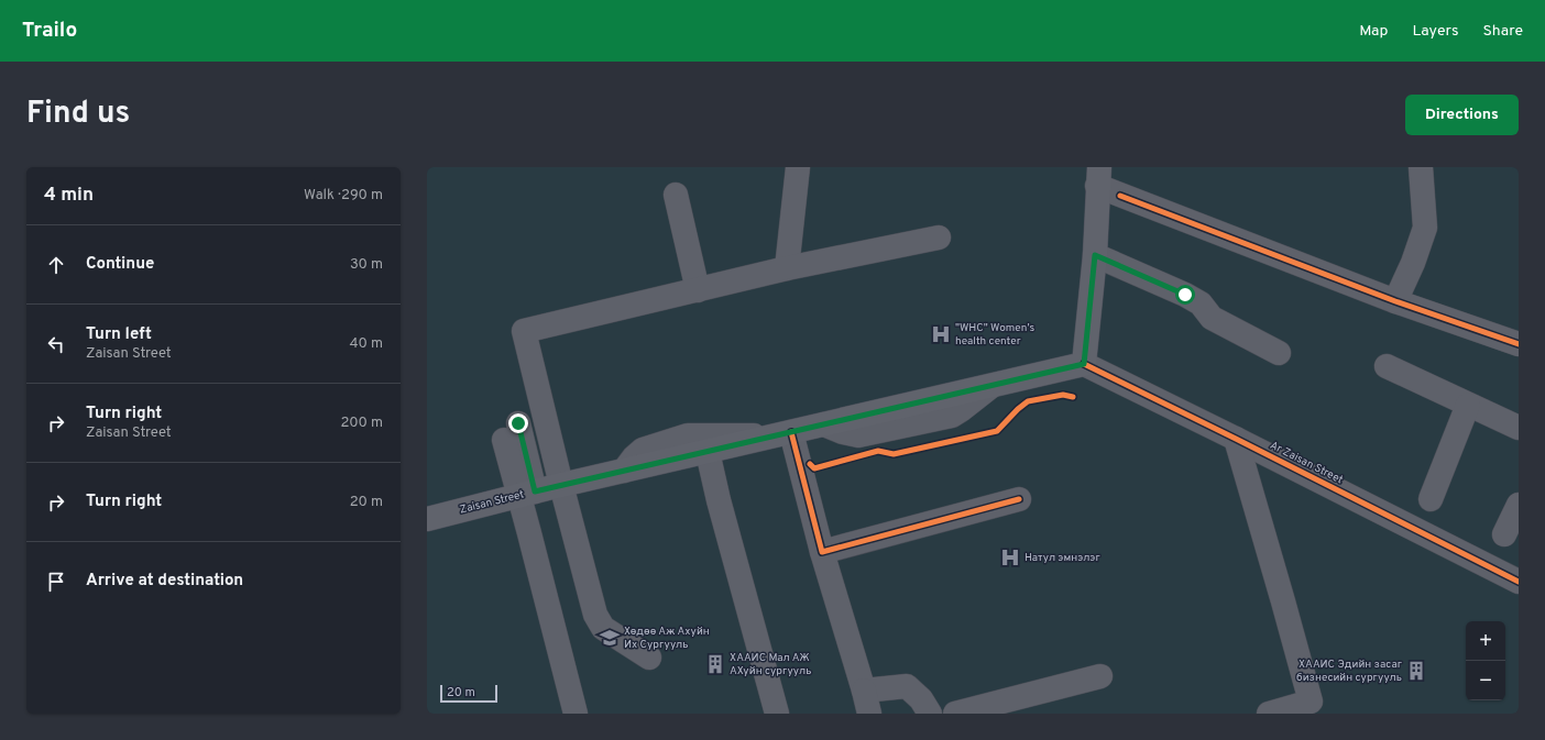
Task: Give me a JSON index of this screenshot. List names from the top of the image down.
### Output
{
  "streets": {
    "main road": ["Zaisan Street"],
    "street": ["Ar Zaisan Street"]
  },
  "crossings": [
    ["Ar Zaisan Street", "Zaisan Street"]
  ],
  "places": {
    "hospital": ["\"WHC\" Women's health center", "Натул эмнэлэг"],
    "school or university": ["Хөдөө Аж Ахуйн Их Сургууль"],
    "building": ["ХААИС Мал АЖ АХуйн сургууль", "ХААИС Эдийн засаг бизнесийн сургууль"]
  },
  "scale_bar": "20 m",
  "page": {
    "header": "Trailo",
    "nav": ["Map", "Layers", "Share"],
    "title": "Find us",
    "buttons": "Directions",
    "heading": ["4 min", "Walk · 290 m"],
    "list": [
      ["Continue", "30 m"],
      ["Turn left", "Zaisan Street", "40 m"],
      ["Turn right", "Zaisan Street", "200 m"],
      ["Turn right", "20 m"],
      "Arrive at destination"
    ],
    "map_buttons": ["+", "−"],
    "scale": "20 m"
  }
}
